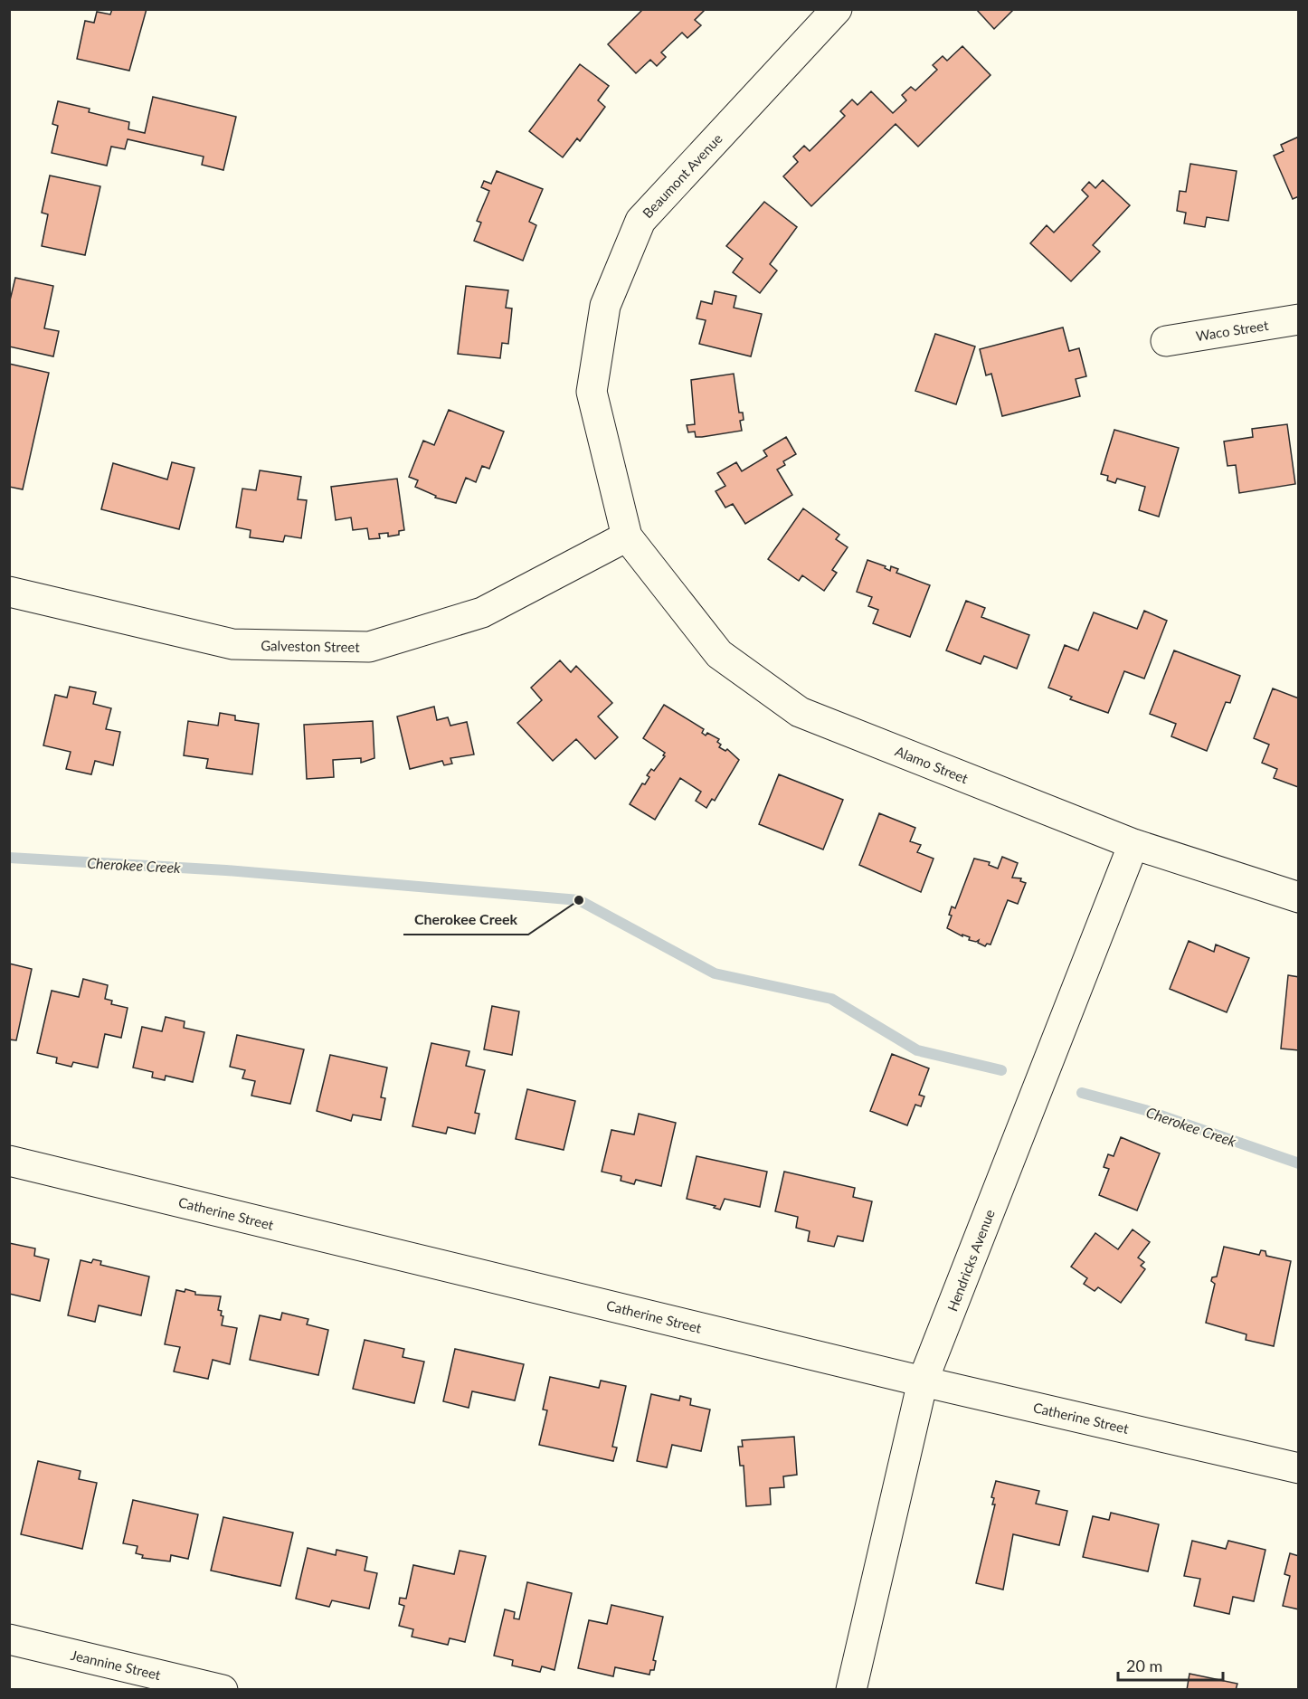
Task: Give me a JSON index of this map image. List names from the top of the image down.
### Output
{
  "streets": {
    "street": [
      "Beaumont Avenue",
      "Waco Street",
      "Galveston Street",
      "Alamo Street",
      "Catherine Street",
      "Hendricks Avenue",
      "Jeannine Street"
    ]
  },
  "crossings": [
    ["Beaumont Avenue", "Galveston Street"],
    ["Beaumont Avenue", "Alamo Street"],
    ["Galveston Street", "Alamo Street"],
    ["Alamo Street", "Hendricks Avenue"],
    ["Catherine Street", "Hendricks Avenue"]
  ],
  "water": ["Cherokee Creek"],
  "places": ["Cherokee Creek"],
  "scale_bar": "20 m"
}
